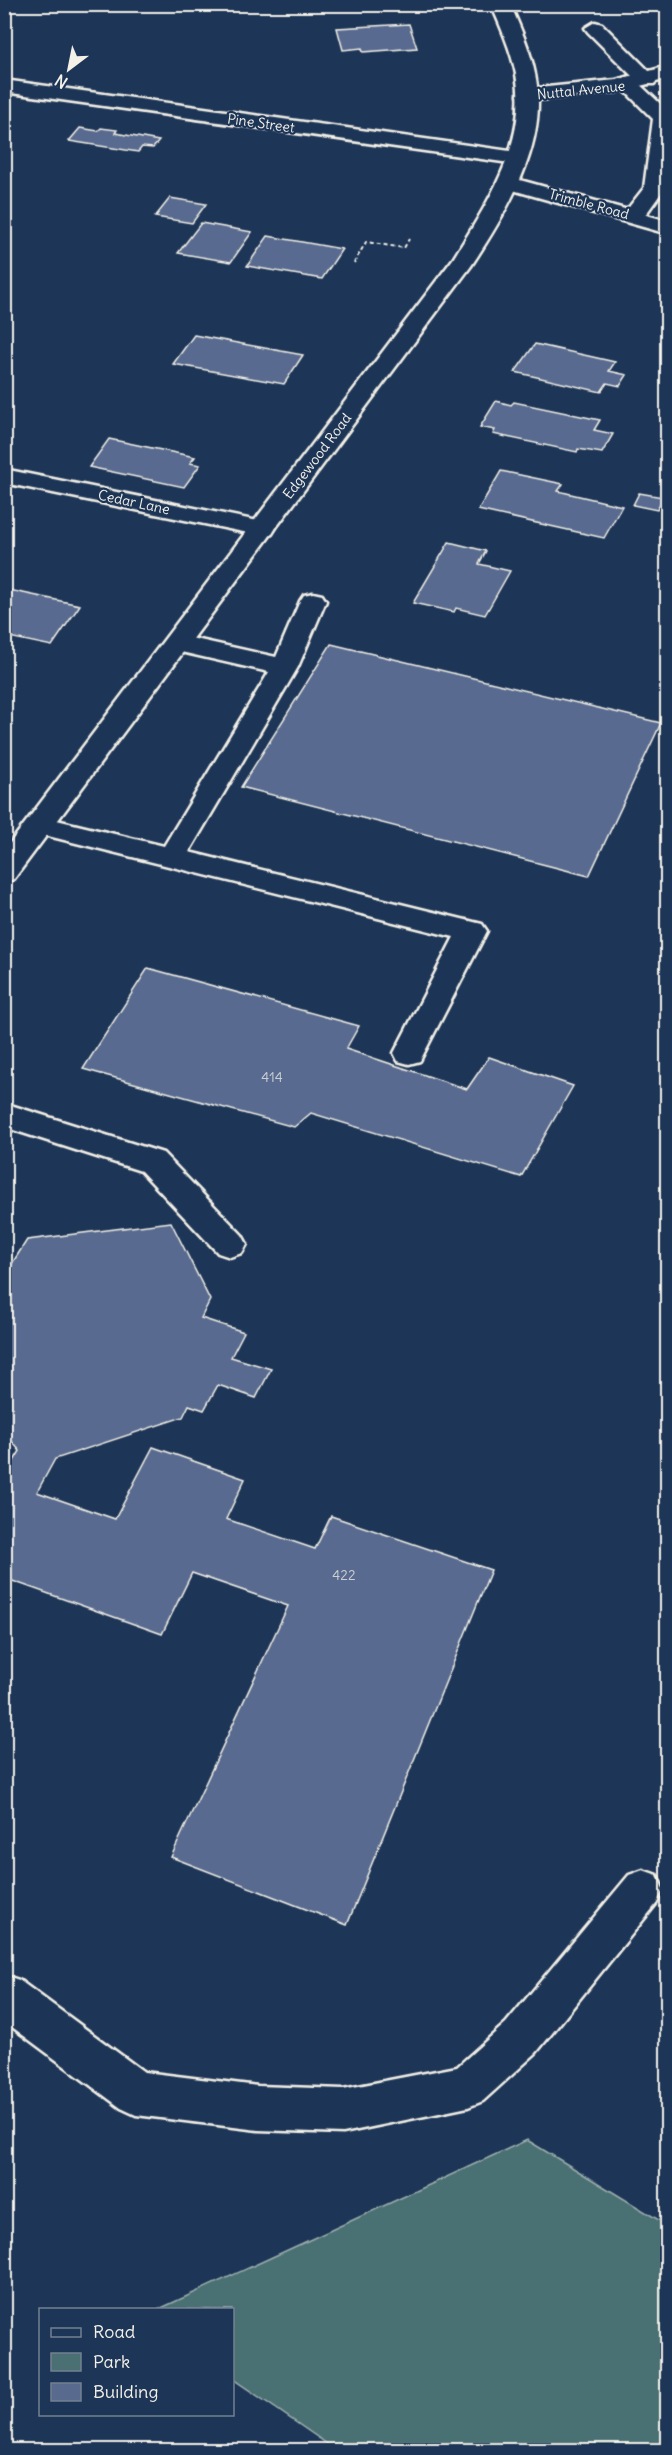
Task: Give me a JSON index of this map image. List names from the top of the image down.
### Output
{
  "streets": {
    "main road": [
      "Nuttal Avenue",
      "Pine Street",
      "Trimble Road",
      "Edgewood Road",
      "Cedar Lane"
    ]
  },
  "crossings": [
    ["Nuttal Avenue", "Edgewood Road"],
    ["Pine Street", "Edgewood Road"],
    ["Trimble Road", "Edgewood Road"],
    ["Edgewood Road", "Cedar Lane"]
  ],
  "house_numbers": ["414", "422"],
  "legend": ["Road", "Park", "Building"],
  "north": "bottom left"
}
